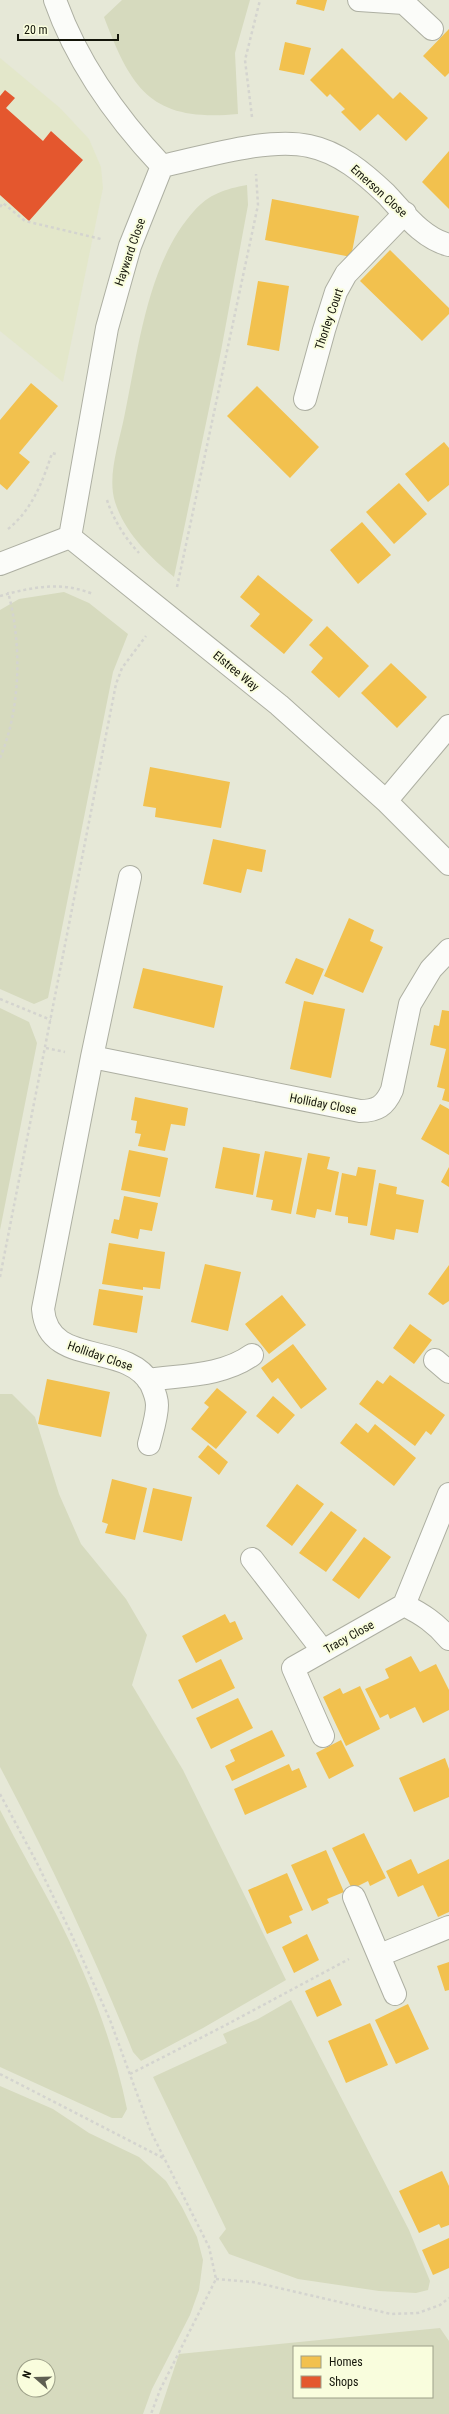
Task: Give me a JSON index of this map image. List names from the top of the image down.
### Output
{
  "streets": {
    "street": [
      "Emerson Close",
      "Hayward Close",
      "Thorley Court",
      "Elstree Way",
      "Holliday Close",
      "Tracy Close"
    ]
  },
  "crossings": [
    ["Emerson Close", "Hayward Close"],
    ["Emerson Close", "Thorley Court"],
    ["Hayward Close", "Elstree Way"]
  ],
  "legend": ["Homes", "Shops"],
  "scale_bar": "20 m",
  "north": "left"
}
